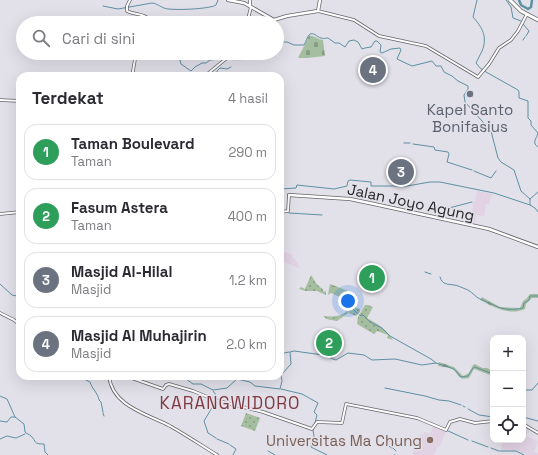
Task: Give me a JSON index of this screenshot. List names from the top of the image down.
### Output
{
  "streets": {
    "main road": ["Jalan Joyo Agung"]
  },
  "districts": ["KARANGWIDORO"],
  "places": ["Kapel Santo Bonifasius", "Universitas Ma Chung"],
  "page": {
    "search": "Cari di sini",
    "pins": [
      "4",
      "3",
      "1",
      "2"
    ],
    "heading": ["Terdekat", "4 hasil"],
    "list": [
      {
        "mark": "1",
        "name": "Taman Boulevard",
        "note": "Taman",
        "value": "290 m"
      },
      {
        "mark": "2",
        "name": "Fasum Astera",
        "note": "Taman",
        "value": "400 m"
      },
      {
        "mark": "3",
        "name": "Masjid Al-Hilal",
        "note": "Masjid",
        "value": "1.2 km"
      },
      {
        "mark": "4",
        "name": "Masjid Al Muhajirin",
        "note": "Masjid",
        "value": "2.0 km"
      }
    ],
    "map_buttons": ["+", "−"]
  }
}
